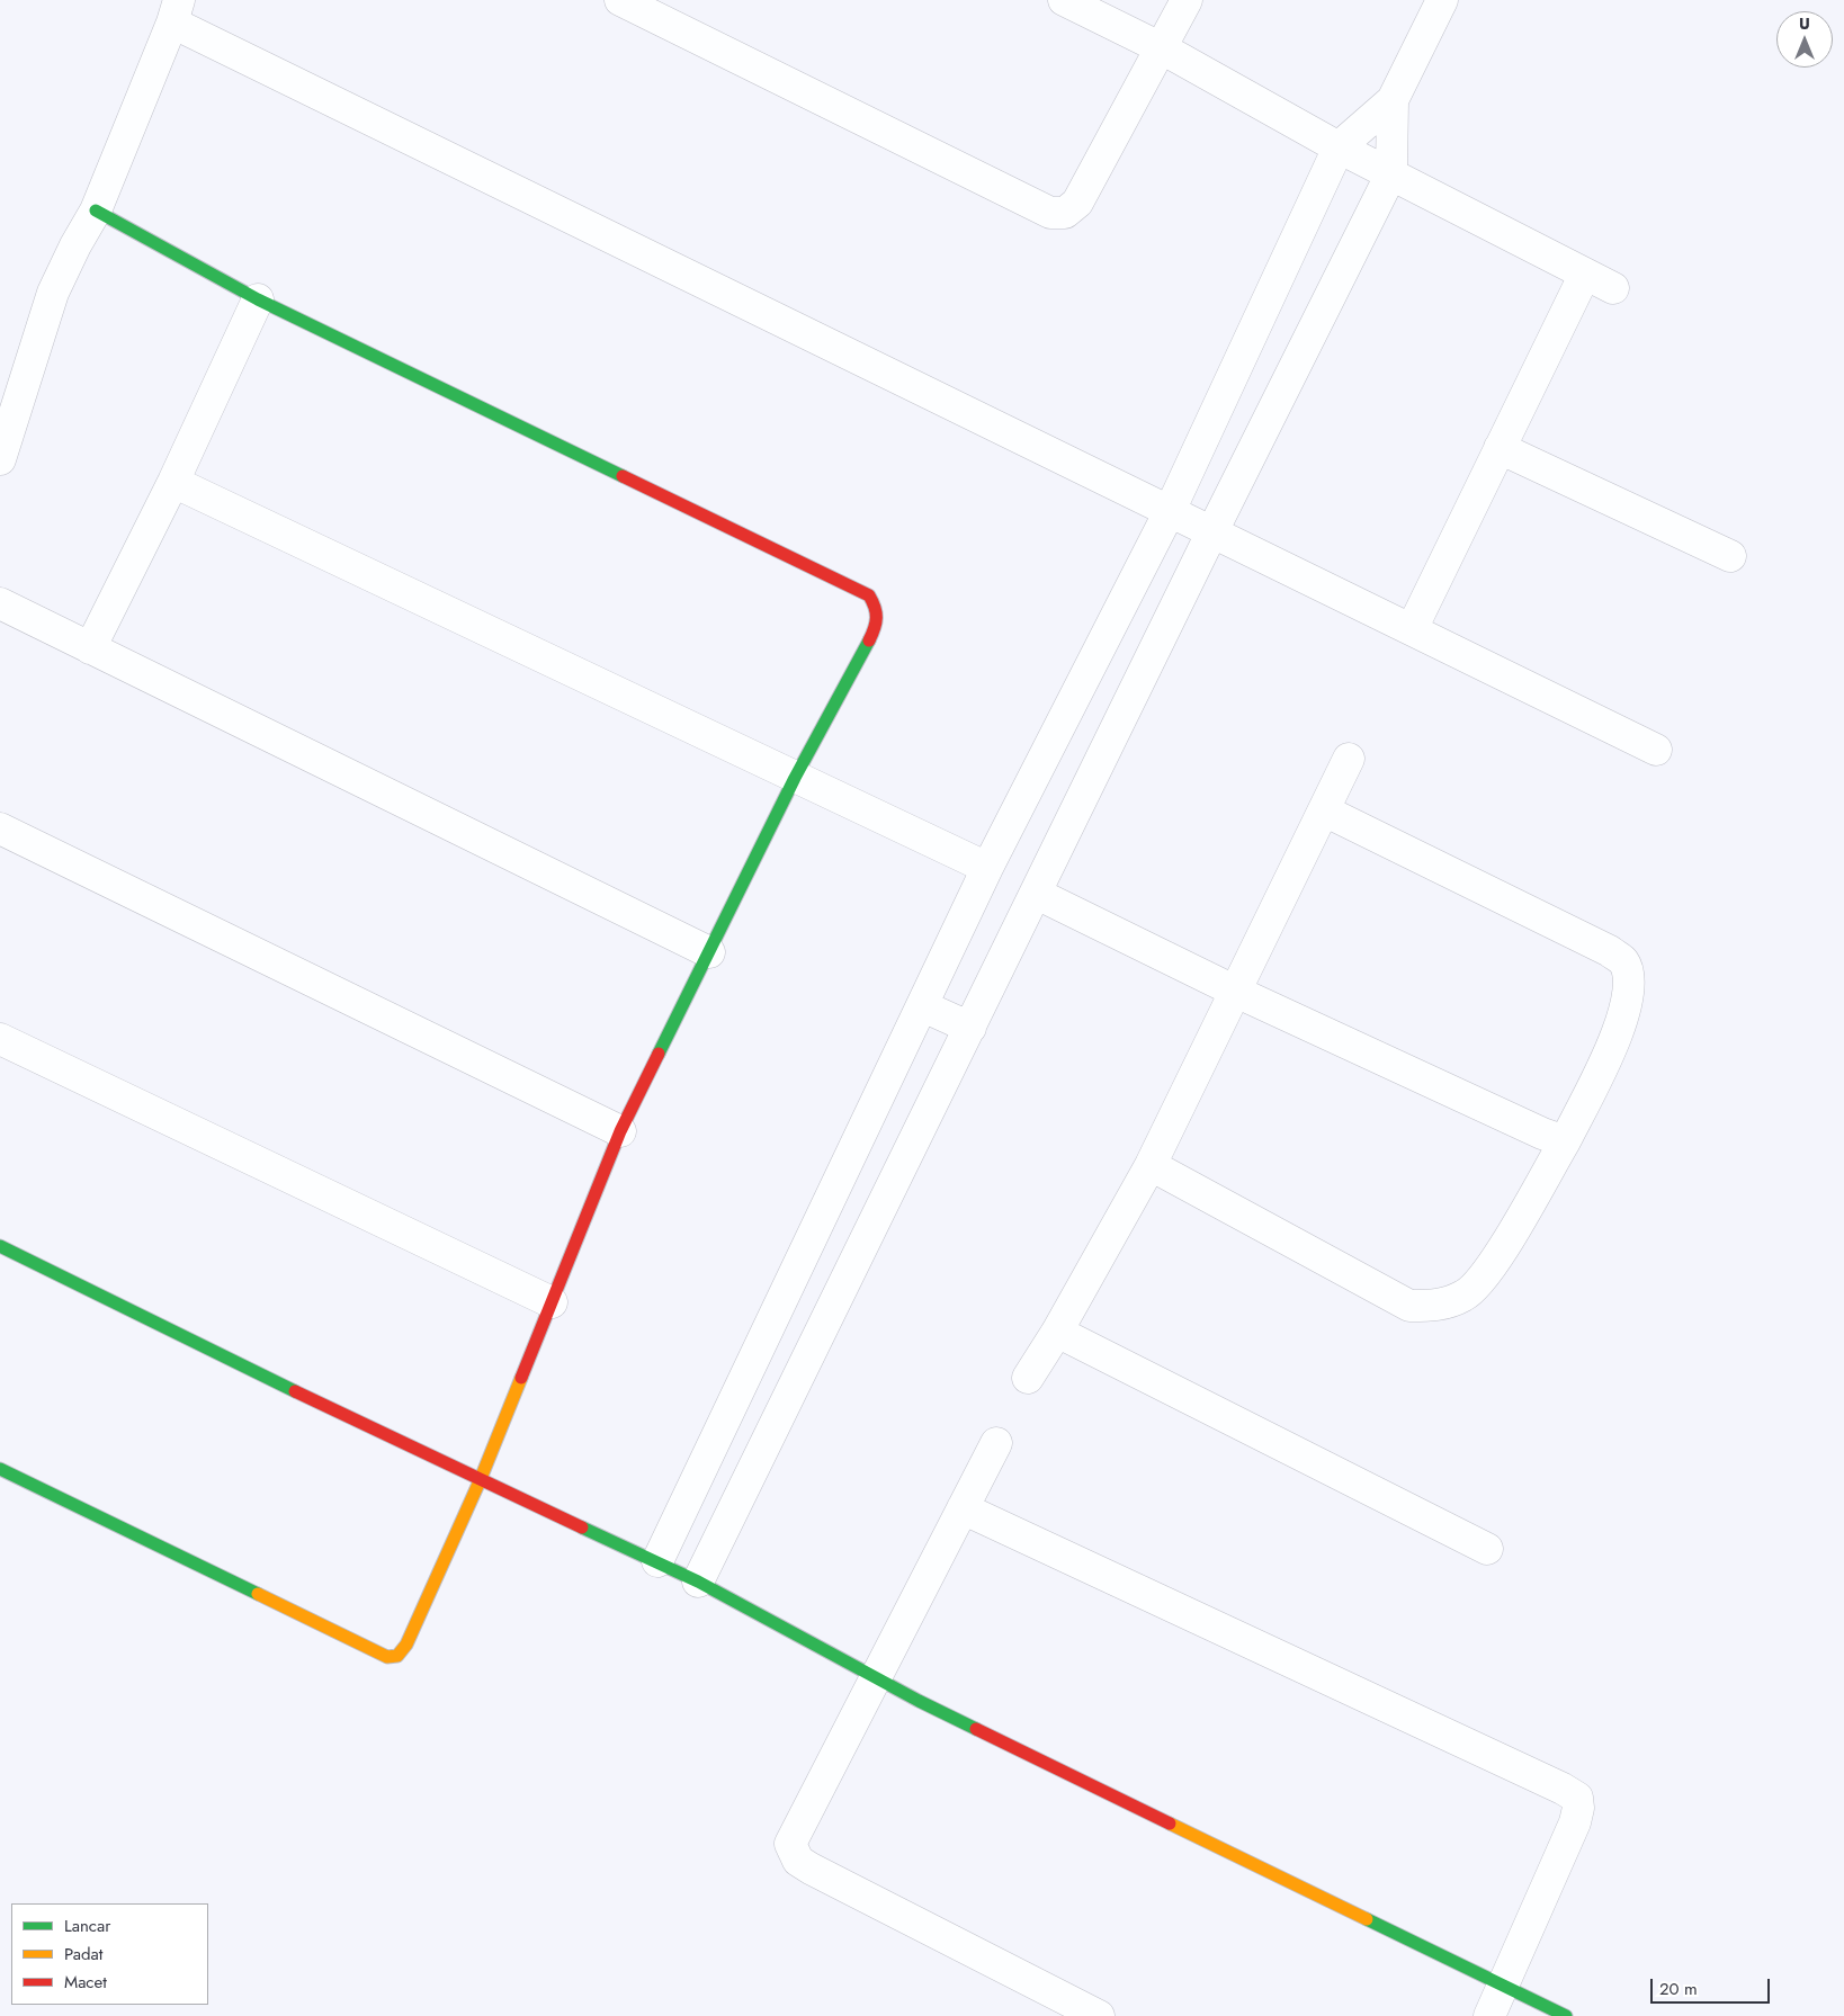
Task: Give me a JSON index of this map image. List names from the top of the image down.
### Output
{
  "legend": ["Lancar", "Padat", "Macet"],
  "scale_bar": "20 m",
  "north": "top"
}
